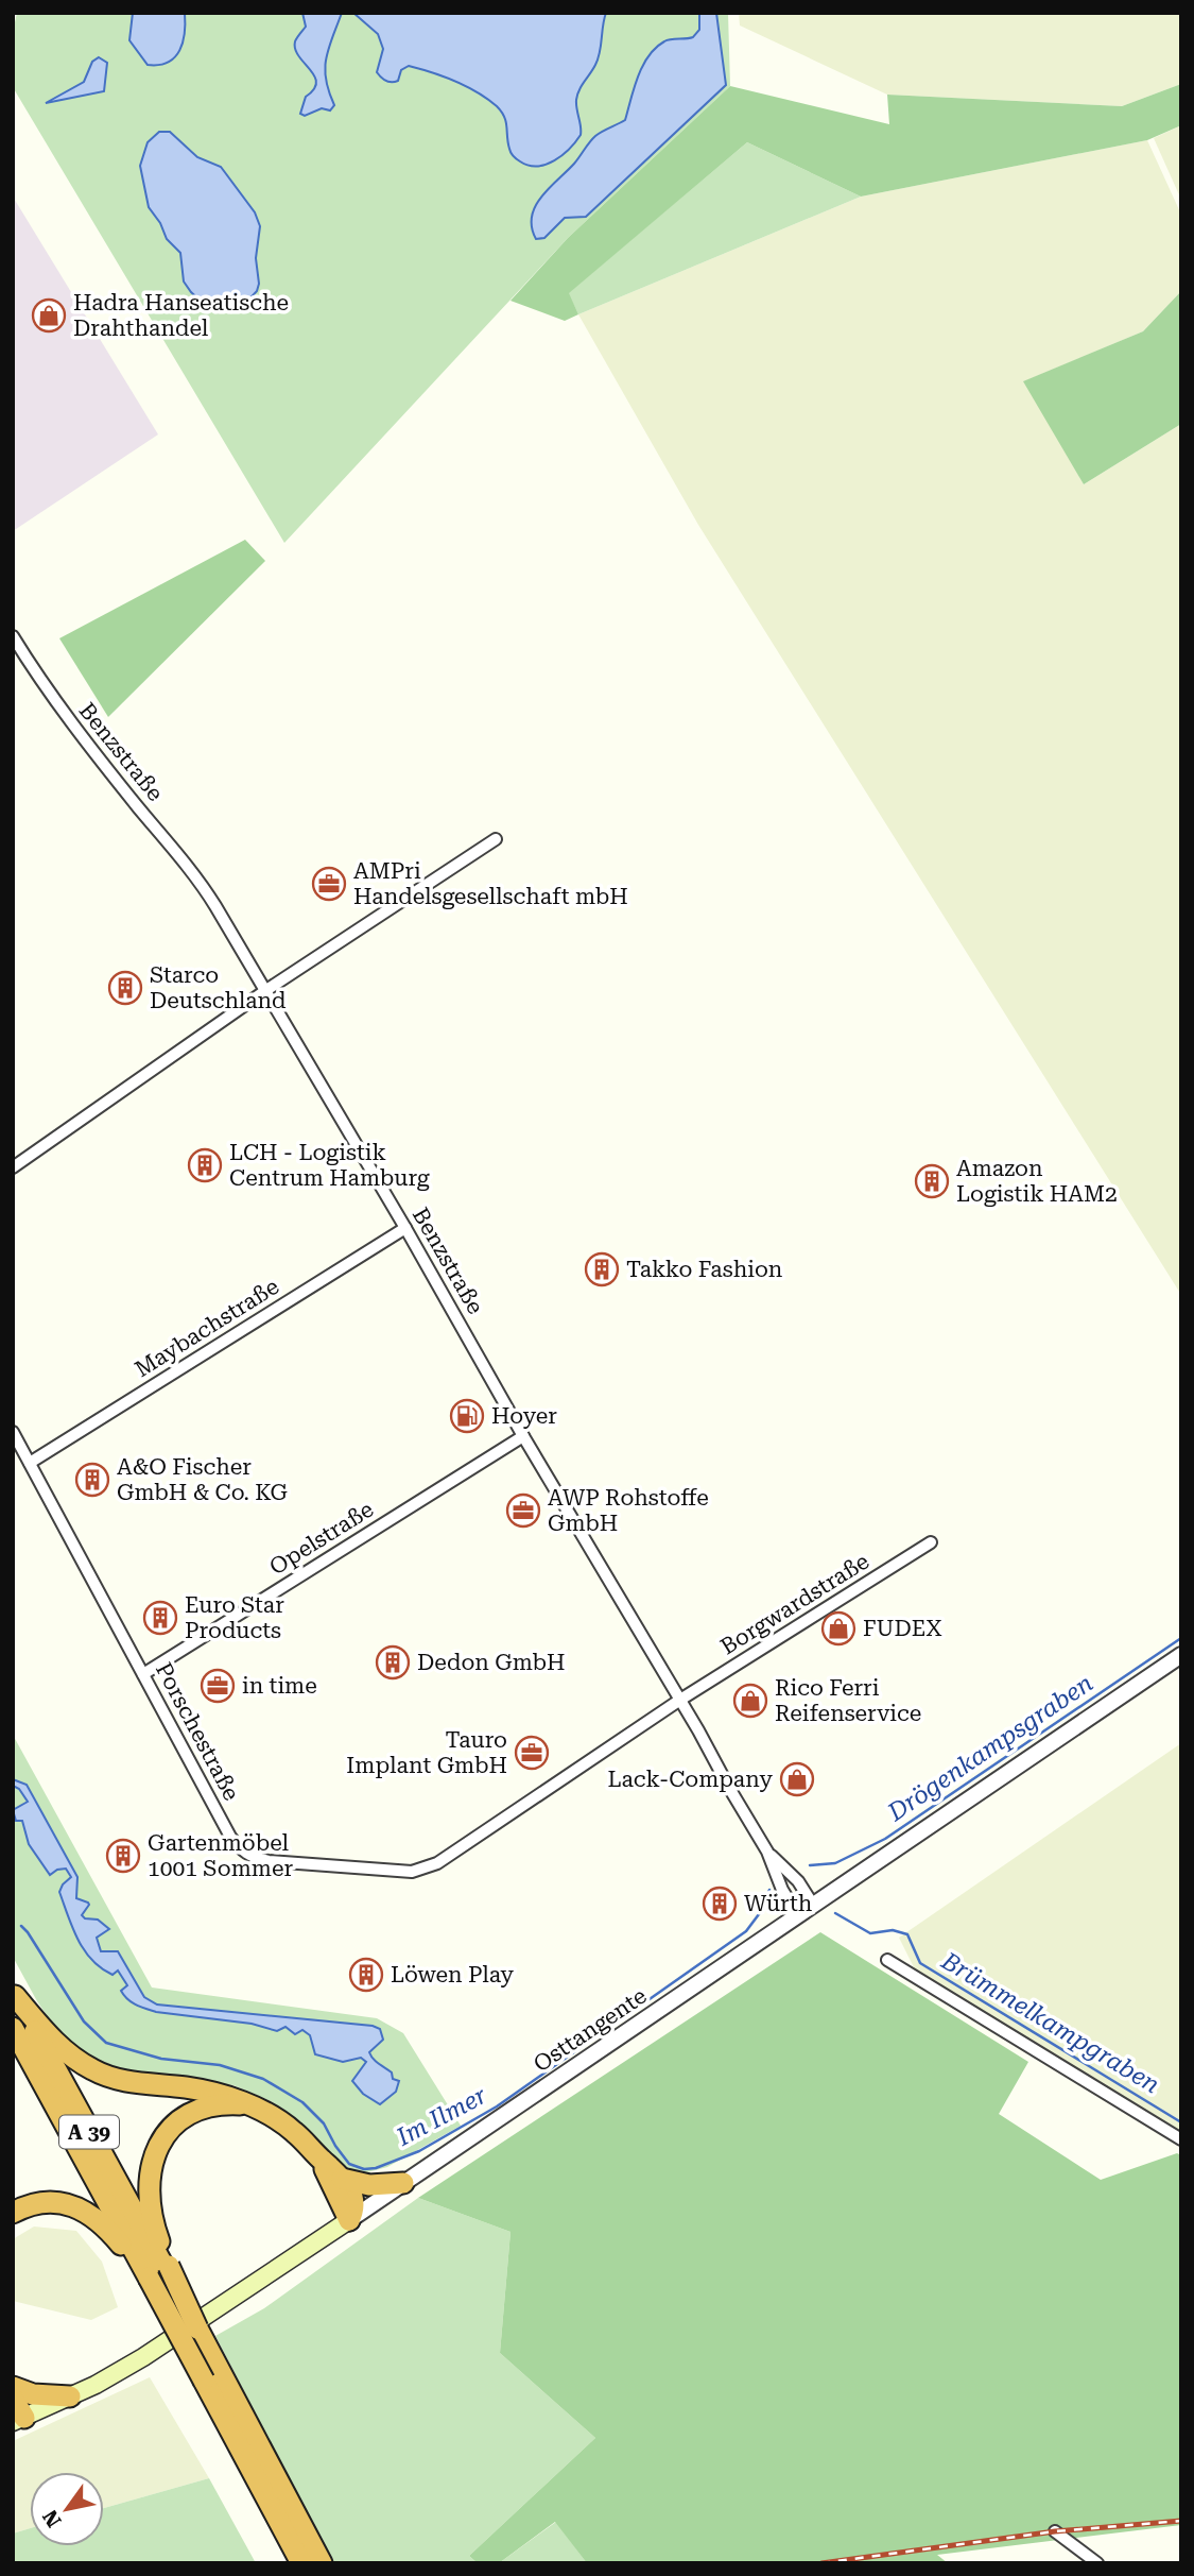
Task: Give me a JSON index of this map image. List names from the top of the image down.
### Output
{
  "streets": {
    "highway": ["A 39"],
    "main road": ["Osttangente"],
    "street": [
      "Benzstraße",
      "Maybachstraße",
      "Opelstraße",
      "Borgwardstraße",
      "Porschestraße"
    ]
  },
  "crossings": [
    ["Benzstraße", "Maybachstraße"],
    ["Benzstraße", "Opelstraße"],
    ["Benzstraße", "Borgwardstraße"],
    ["Benzstraße", "Porschestraße"],
    ["Benzstraße", "Osttangente"],
    ["Maybachstraße", "Porschestraße"],
    ["Opelstraße", "Porschestraße"],
    ["Borgwardstraße", "Porschestraße"]
  ],
  "water": ["Drögenkampsgraben", "Brümmelkampgraben", "Im Ilmer"],
  "places": {
    "shop": [
      "Hadra Hanseatische Drahthandel",
      "FUDEX",
      "Rico Ferri Reifenservice",
      "Lack-Company"
    ],
    "office": [
      "AMPri Handelsgesellschaft mbH",
      "AWP Rohstoffe GmbH",
      "in time",
      "Tauro Implant GmbH"
    ],
    "building": [
      "Starco Deutschland",
      "LCH - Logistik Centrum Hamburg",
      "Amazon Logistik HAM2",
      "Takko Fashion",
      "A&O Fischer GmbH & Co. KG",
      "Euro Star Products",
      "Dedon GmbH",
      "Gartenmöbel 1001 Sommer",
      "Würth",
      "Löwen Play"
    ],
    "fuel station": ["Hoyer"]
  },
  "north": "bottom left"
}
